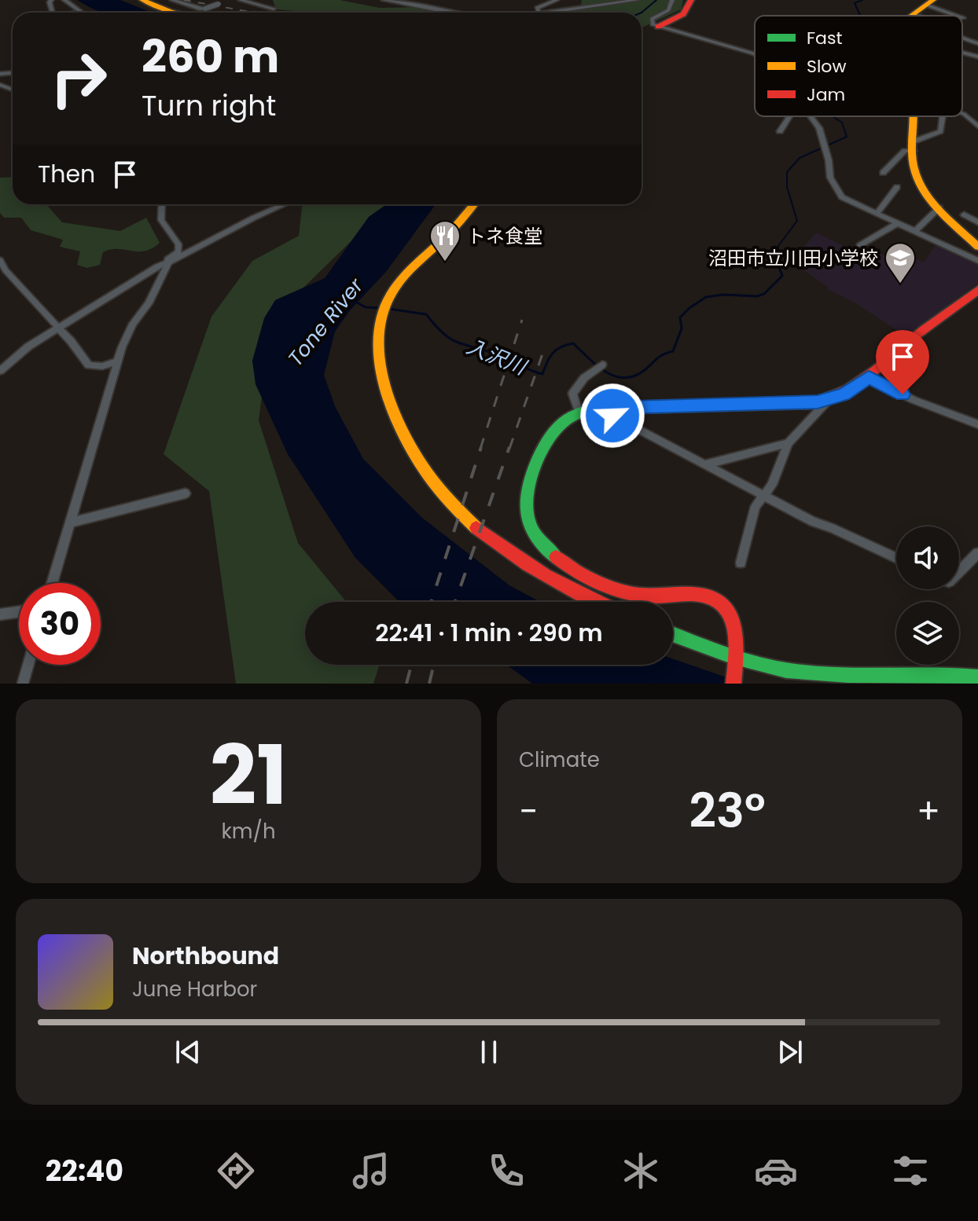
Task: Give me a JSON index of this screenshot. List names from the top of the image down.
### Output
{
  "water": ["Tone River", "入沢川"],
  "places": {
    "restaurant": ["トネ食堂"],
    "school or university": ["沼田市立川田小学校"]
  },
  "legend": ["Fast", "Slow", "Jam"],
  "page": {
    "turn": ["260 m", "Turn right"],
    "then": "Then",
    "limit": "30",
    "trip": "22:41 · 1 min · 290 m",
    "tile": [
      ["21", "km/h"],
      "Climate"
    ],
    "heat": ["−", "23°", "+"],
    "song": ["Northbound", "June Harbor"],
    "tabs": "22:40"
  }
}
